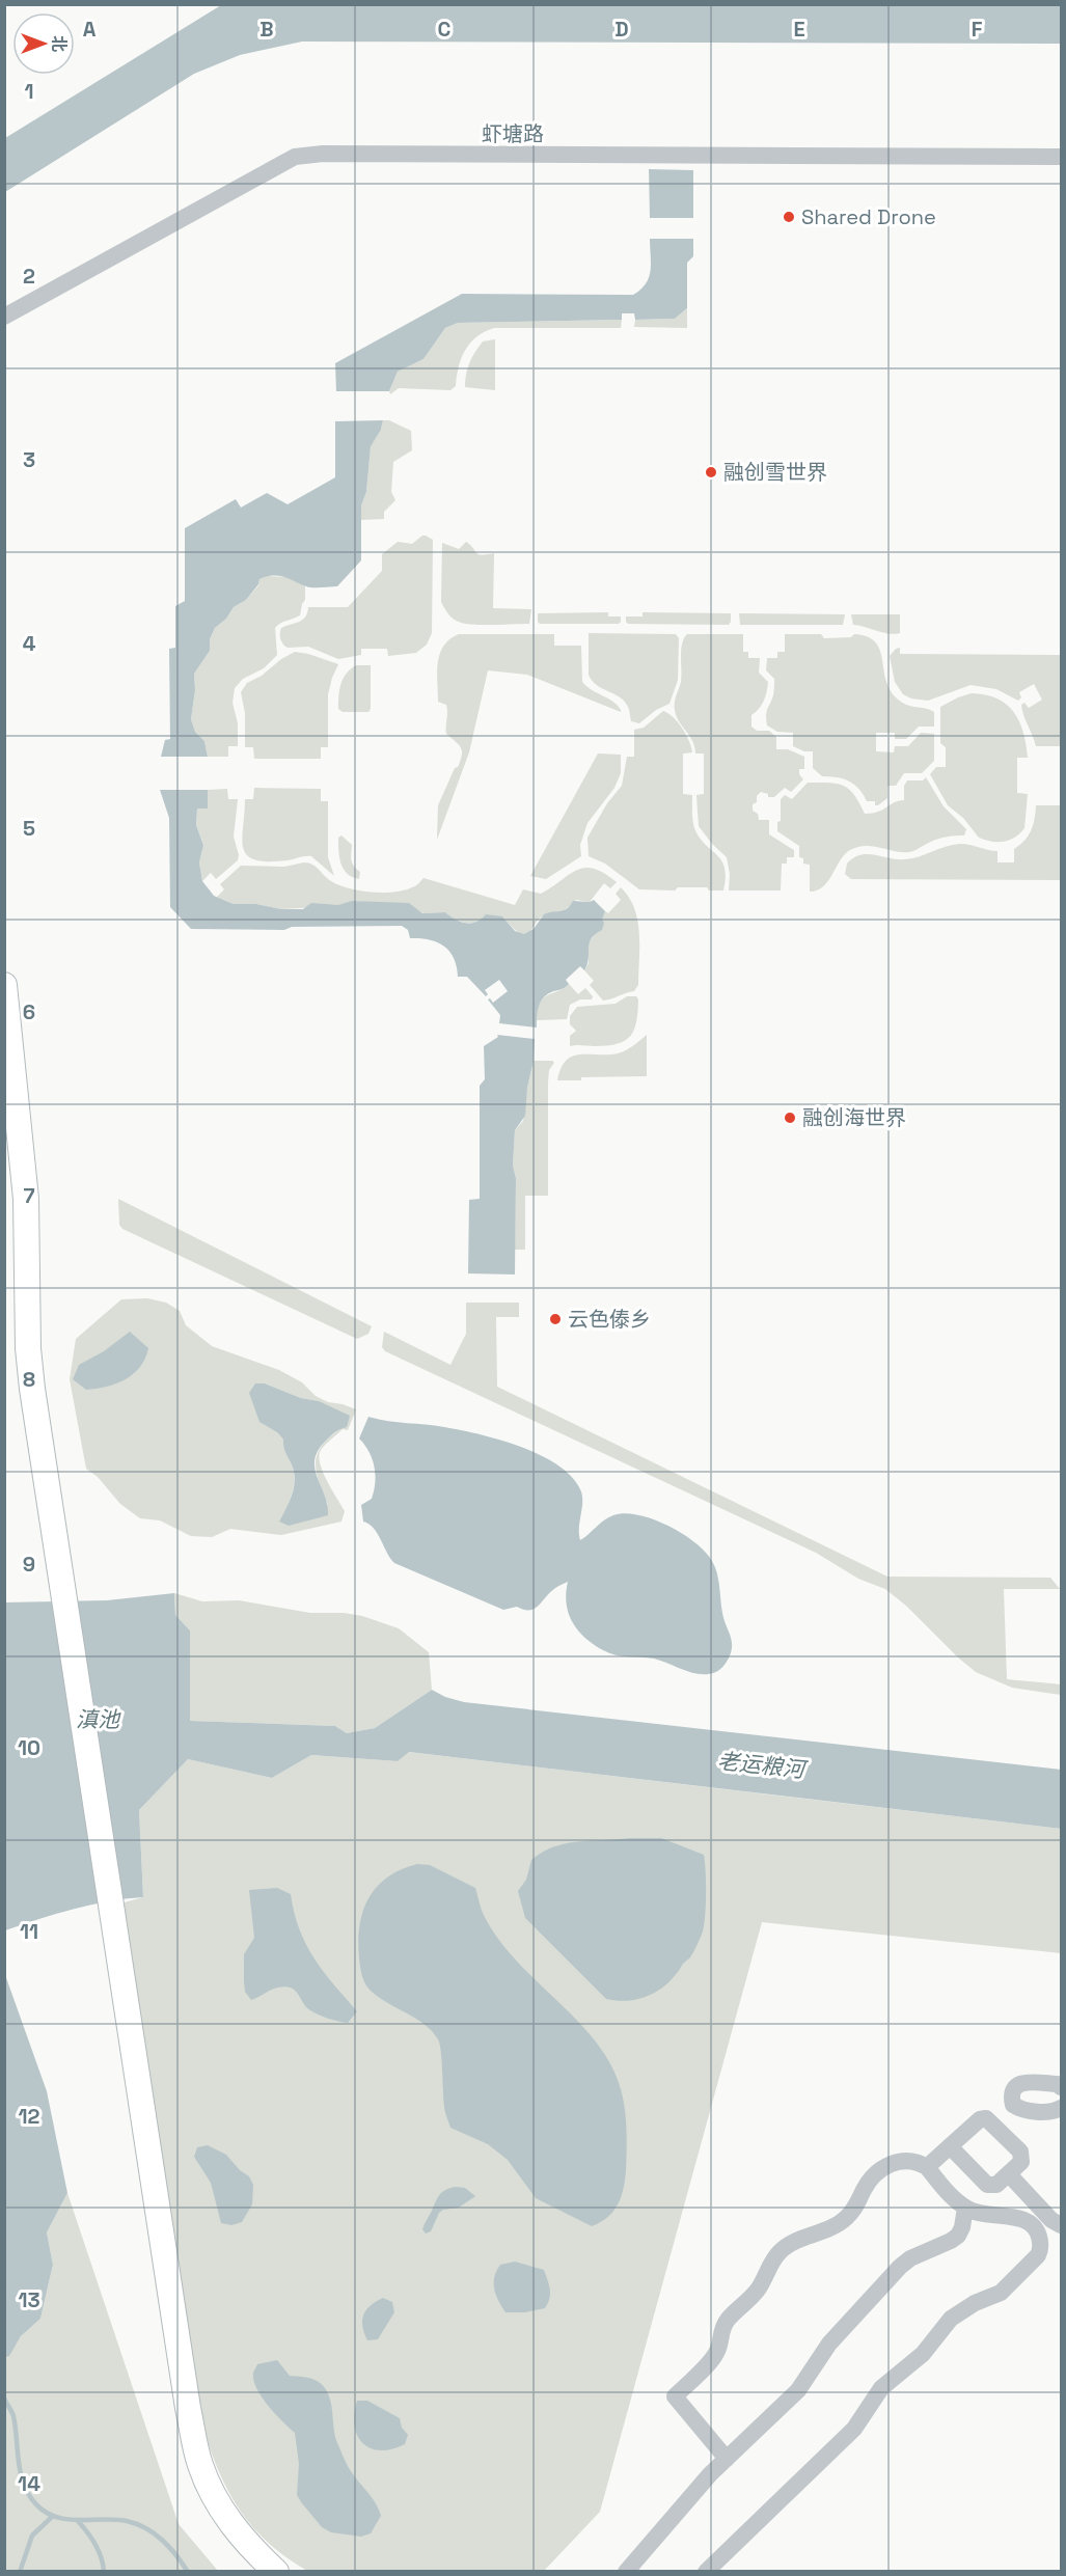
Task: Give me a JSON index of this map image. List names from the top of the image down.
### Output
{
  "streets": {
    "street": ["虾塘路"]
  },
  "water": ["滇池", "老运粮河"],
  "places": [
    "Shared Drone",
    "融创雪世界",
    "融创海世界",
    "云色傣乡"
  ],
  "north": "right",
  "grid": {
    "columns": [
      "A",
      "B",
      "C",
      "D",
      "E",
      "F"
    ],
    "rows": [
      "1",
      "2",
      "3",
      "4",
      "5",
      "6",
      "7",
      "8",
      "9",
      "10",
      "11",
      "12",
      "13",
      "14"
    ]
  }
}
